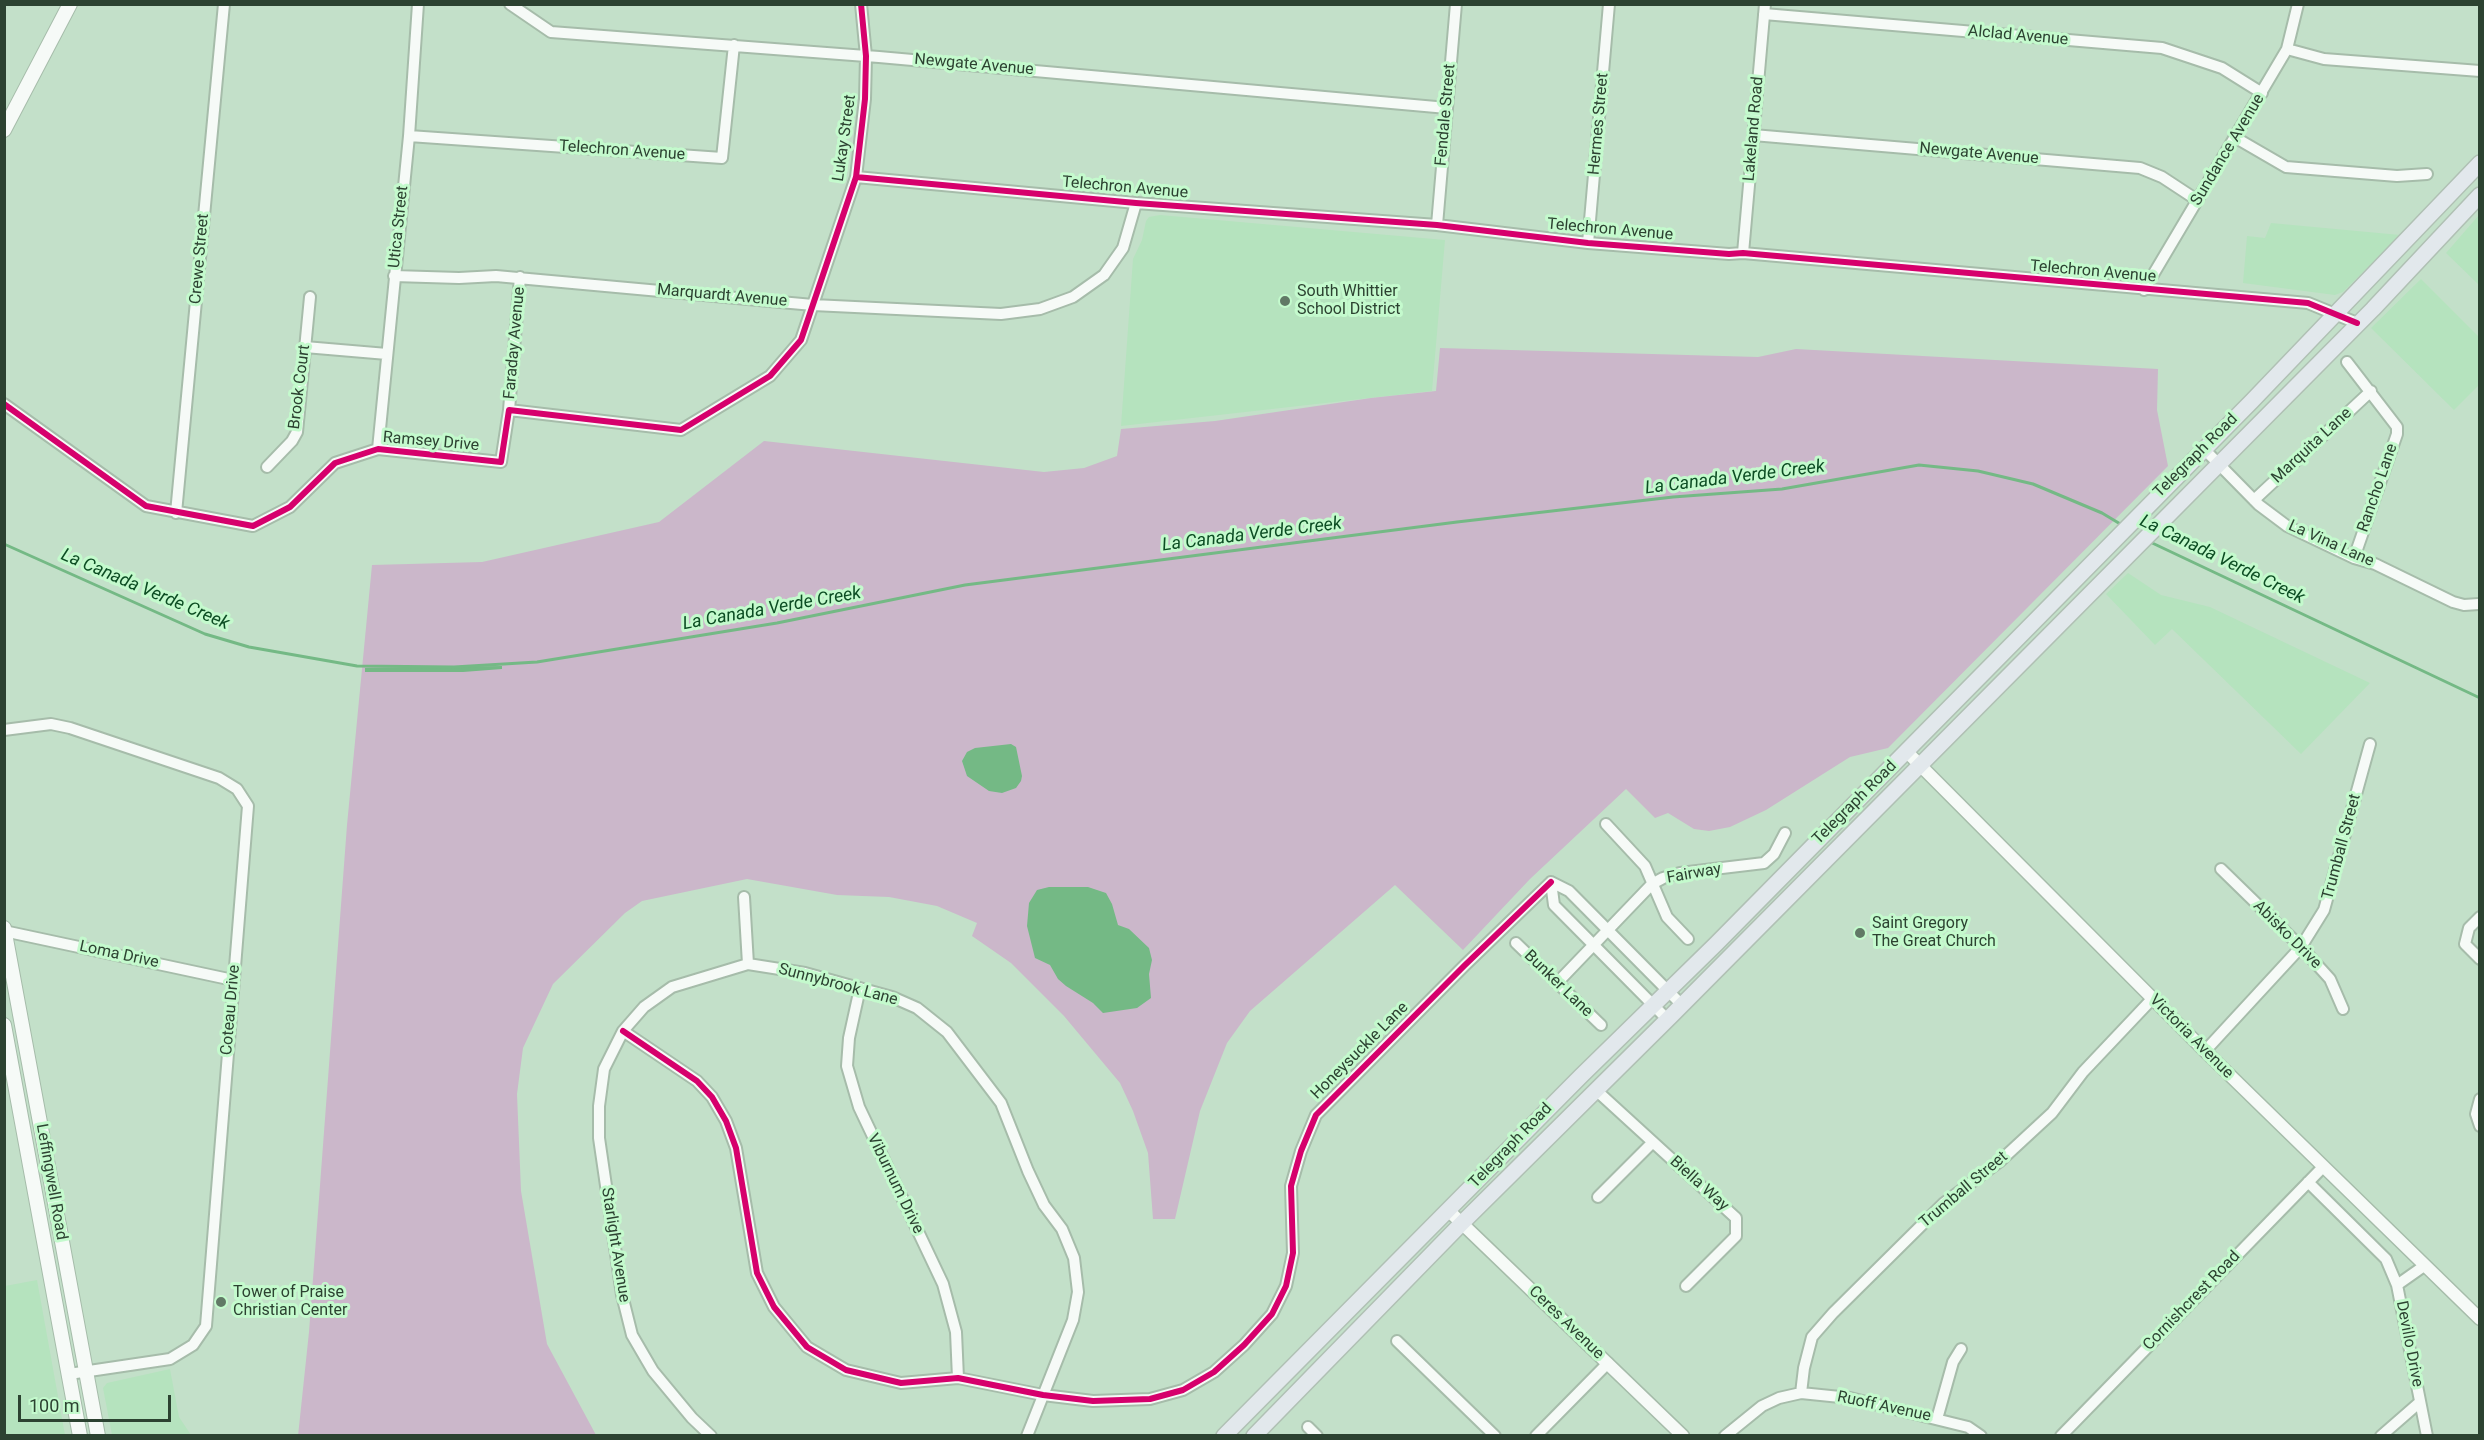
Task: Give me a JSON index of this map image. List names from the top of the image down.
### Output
{
  "streets": {
    "main road": ["Telegraph Road", "Leffingwell Road"],
    "street": [
      "Alclad Avenue",
      "Newgate Avenue",
      "Fendale Street",
      "Hermes Street",
      "Lakeland Road",
      "Lukay Street",
      "Sundance Avenue",
      "Telechron Avenue",
      "Utica Street",
      "Crewe Street",
      "Marquardt Avenue",
      "Faraday Avenue",
      "Brook Court",
      "Ramsey Drive",
      "Marquita Lane",
      "Rancho Lane",
      "La Vina Lane",
      "Trumball Street",
      "Fairway",
      "Abisko Drive",
      "Loma Drive",
      "Bunker Lane",
      "Sunnybrook Lane",
      "Coteau Drive",
      "Victoria Avenue",
      "Honeysuckle Lane",
      "Viburnum Drive",
      "Biella Way",
      "Starlight Avenue",
      "Cornishcrest Road",
      "Ceres Avenue",
      "Devillo Drive",
      "Ruoff Avenue"
    ]
  },
  "crossings": [
    ["Alclad Avenue", "Lakeland Road"],
    ["Alclad Avenue", "Sundance Avenue"],
    ["Newgate Avenue", "Fendale Street"],
    ["Newgate Avenue", "Lakeland Road"],
    ["Newgate Avenue", "Lukay Street"],
    ["Newgate Avenue", "Sundance Avenue"],
    ["Newgate Avenue", "Telechron Avenue"],
    ["Fendale Street", "Telechron Avenue"],
    ["Hermes Street", "Telechron Avenue"],
    ["Lakeland Road", "Telechron Avenue"],
    ["Lukay Street", "Telechron Avenue"],
    ["Lukay Street", "Marquardt Avenue"],
    ["Sundance Avenue", "Telechron Avenue"],
    ["Telechron Avenue", "Utica Street"],
    ["Telechron Avenue", "Marquardt Avenue"],
    ["Telechron Avenue", "Telegraph Road"],
    ["Utica Street", "Marquardt Avenue"],
    ["Utica Street", "Ramsey Drive"],
    ["Crewe Street", "Ramsey Drive"],
    ["Marquardt Avenue", "Faraday Avenue"],
    ["Faraday Avenue", "Ramsey Drive"],
    ["Marquita Lane", "Rancho Lane"],
    ["Marquita Lane", "La Vina Lane"],
    ["Telegraph Road", "La Vina Lane"],
    ["Telegraph Road", "Victoria Avenue"],
    ["Telegraph Road", "Biella Way"],
    ["Telegraph Road", "Ceres Avenue"],
    ["Rancho Lane", "La Vina Lane"],
    ["Trumball Street", "Abisko Drive"],
    ["Trumball Street", "Victoria Avenue"],
    ["Trumball Street", "Ruoff Avenue"],
    ["Fairway", "Bunker Lane"],
    ["Loma Drive", "Coteau Drive"],
    ["Loma Drive", "Leffingwell Road"],
    ["Sunnybrook Lane", "Honeysuckle Lane"],
    ["Sunnybrook Lane", "Viburnum Drive"],
    ["Sunnybrook Lane", "Starlight Avenue"],
    ["Coteau Drive", "Leffingwell Road"],
    ["Victoria Avenue", "Cornishcrest Road"],
    ["Victoria Avenue", "Devillo Drive"],
    ["Honeysuckle Lane", "Viburnum Drive"],
    ["Honeysuckle Lane", "Starlight Avenue"]
  ],
  "water": ["La Canada Verde Creek"],
  "places": ["South Whittier School District", "Saint Gregory The Great Church", "Tower of Praise Christian Center"],
  "scale_bar": "100 m"
}
